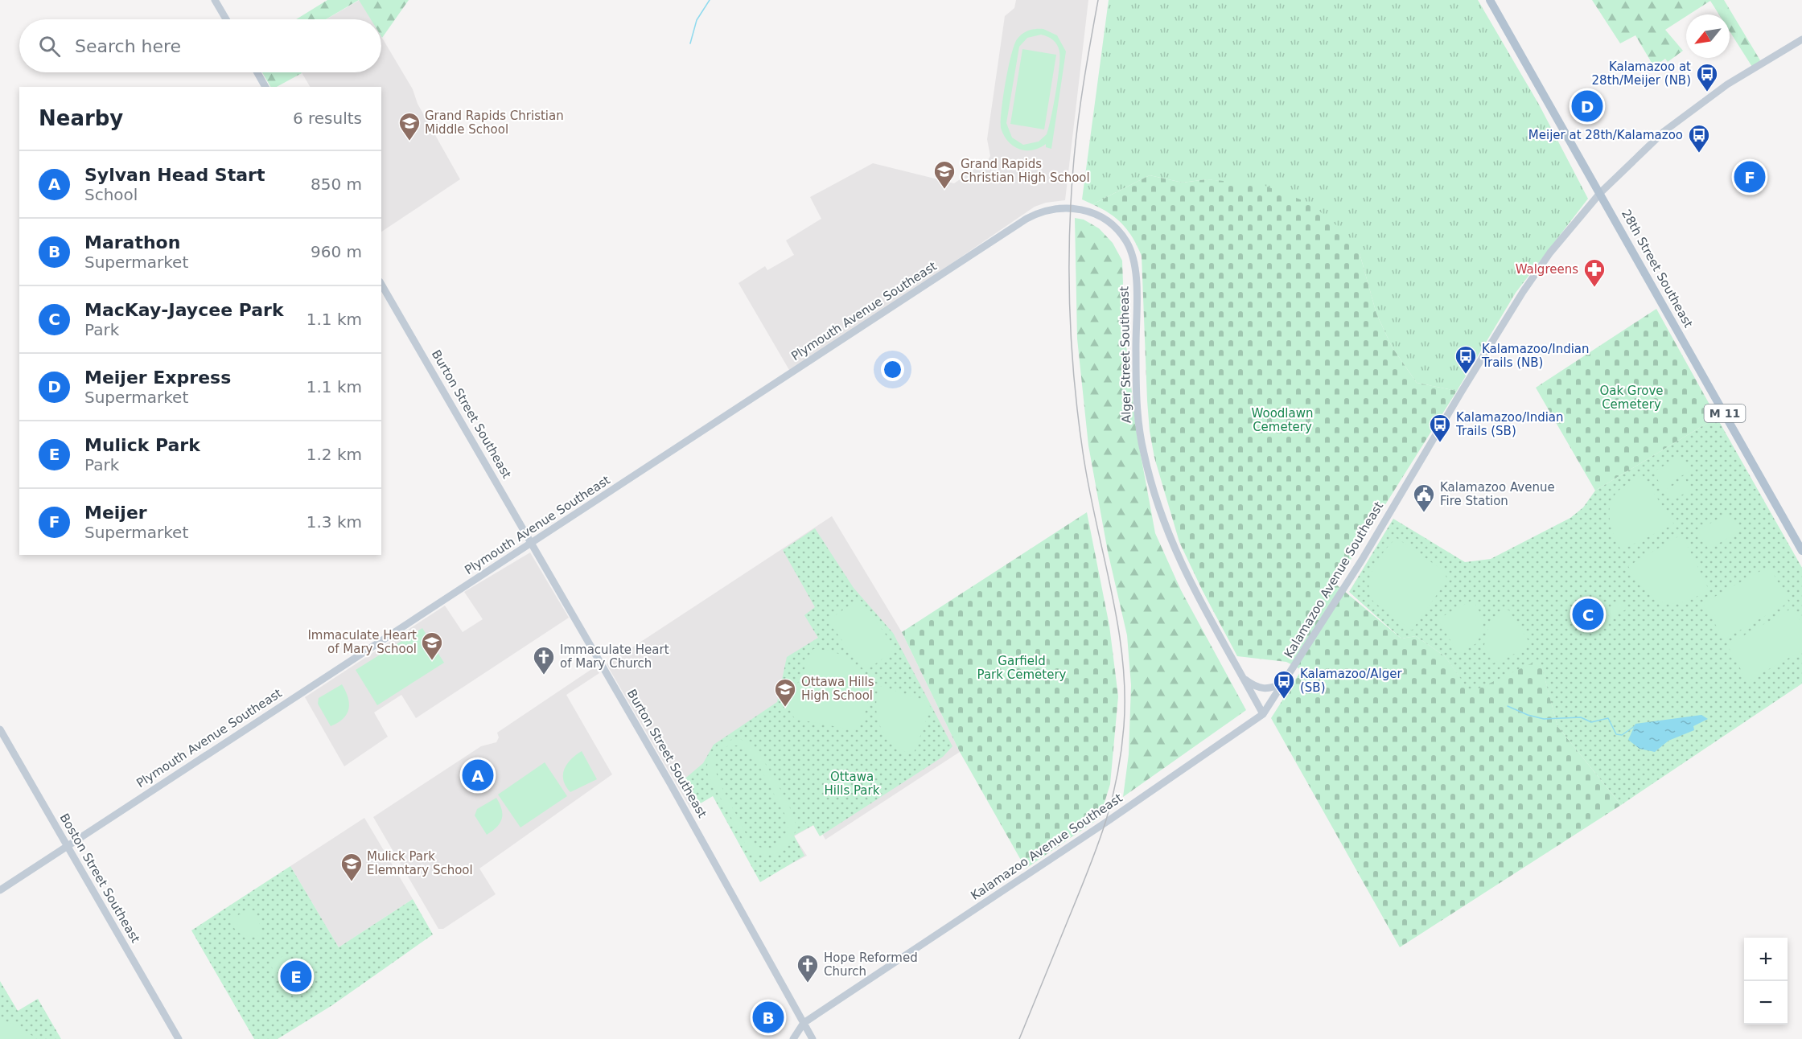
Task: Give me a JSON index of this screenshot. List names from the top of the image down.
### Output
{
  "streets": {
    "main road": [
      "28th Street Southeast",
      "Plymouth Avenue Southeast",
      "Alger Street Southeast",
      "M 11",
      "Burton Street Southeast",
      "Kalamazoo Avenue Southeast",
      "Boston Street Southeast"
    ]
  },
  "crossings": [
    ["28th Street Southeast", "Kalamazoo Avenue Southeast"],
    ["Plymouth Avenue Southeast", "Alger Street Southeast"],
    ["Plymouth Avenue Southeast", "Burton Street Southeast"],
    ["Plymouth Avenue Southeast", "Boston Street Southeast"],
    ["Alger Street Southeast", "Kalamazoo Avenue Southeast"],
    ["Burton Street Southeast", "Kalamazoo Avenue Southeast"]
  ],
  "parks": [
    "Oak Grove Cemetery",
    "Woodlawn Cemetery",
    "Garfield Park Cemetery",
    "Ottawa Hills Park"
  ],
  "places": {
    "bus stop": [
      "Kalamazoo at 28th/Meijer (NB)",
      "Meijer at 28th/Kalamazoo",
      "Kalamazoo/Indian Trails (NB)",
      "Kalamazoo/Indian Trails (SB)",
      "Kalamazoo/Alger (SB)"
    ],
    "school or university": [
      "Grand Rapids Christian Middle School",
      "Grand Rapids Christian High School",
      "Immaculate Heart of Mary School",
      "Ottawa Hills High School",
      "Mulick Park Elemntary School"
    ],
    "pharmacy": ["Walgreens"],
    "public building": ["Kalamazoo Avenue Fire Station"],
    "church": ["Immaculate Heart of Mary Church", "Hope Reformed Church"]
  },
  "north": "bottom left",
  "page": {
    "search": "Search here",
    "heading": ["Nearby", "6 results"],
    "pins": [
      "D",
      "F",
      "C",
      "A",
      "E",
      "B"
    ],
    "list": [
      {
        "mark": "A",
        "name": "Sylvan Head Start",
        "note": "School",
        "value": "850 m"
      },
      {
        "mark": "B",
        "name": "Marathon",
        "note": "Supermarket",
        "value": "960 m"
      },
      {
        "mark": "C",
        "name": "MacKay-Jaycee Park",
        "note": "Park",
        "value": "1.1 km"
      },
      {
        "mark": "D",
        "name": "Meijer Express",
        "note": "Supermarket",
        "value": "1.1 km"
      },
      {
        "mark": "E",
        "name": "Mulick Park",
        "note": "Park",
        "value": "1.2 km"
      },
      {
        "mark": "F",
        "name": "Meijer",
        "note": "Supermarket",
        "value": "1.3 km"
      }
    ],
    "map_buttons": ["+", "−"]
  }
}
